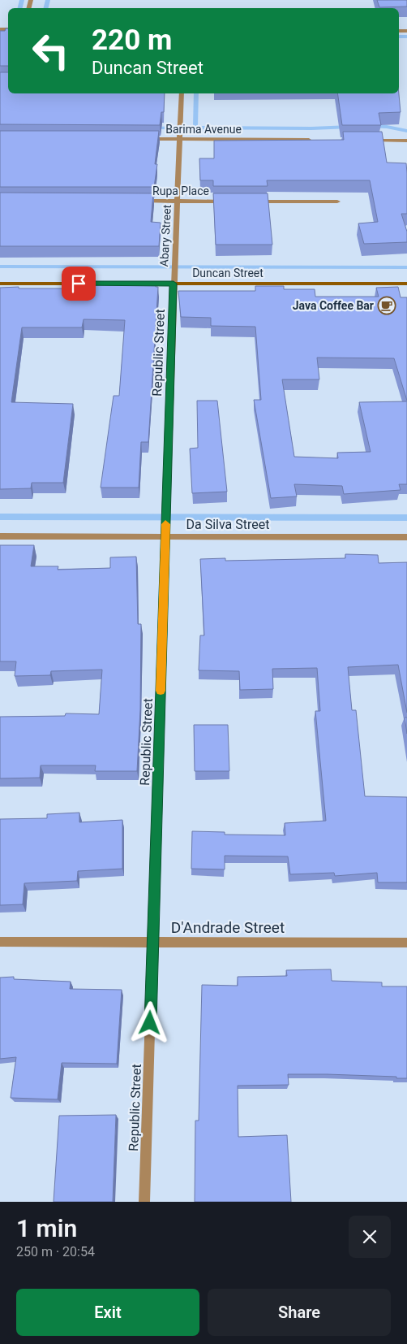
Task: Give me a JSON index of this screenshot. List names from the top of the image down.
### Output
{
  "streets": {
    "street": [
      "Barima Avenue",
      "Rupa Place",
      "Abary Street",
      "Duncan Street",
      "Republic Street",
      "Da Silva Street",
      "D'Andrade Street"
    ]
  },
  "crossings": [
    ["Barima Avenue", "Abary Street"],
    ["Rupa Place", "Abary Street"],
    ["Abary Street", "Duncan Street"],
    ["Abary Street", "Republic Street"],
    ["Duncan Street", "Republic Street"],
    ["Republic Street", "Da Silva Street"],
    ["Republic Street", "D'Andrade Street"]
  ],
  "places": {
    "cafe": ["Java Coffee Bar"]
  },
  "page": {
    "turn": ["220 m", "Duncan Street"],
    "heading": ["1 min", "250 m · 20:54"],
    "buttons": ["Exit", "Share"]
  }
}
